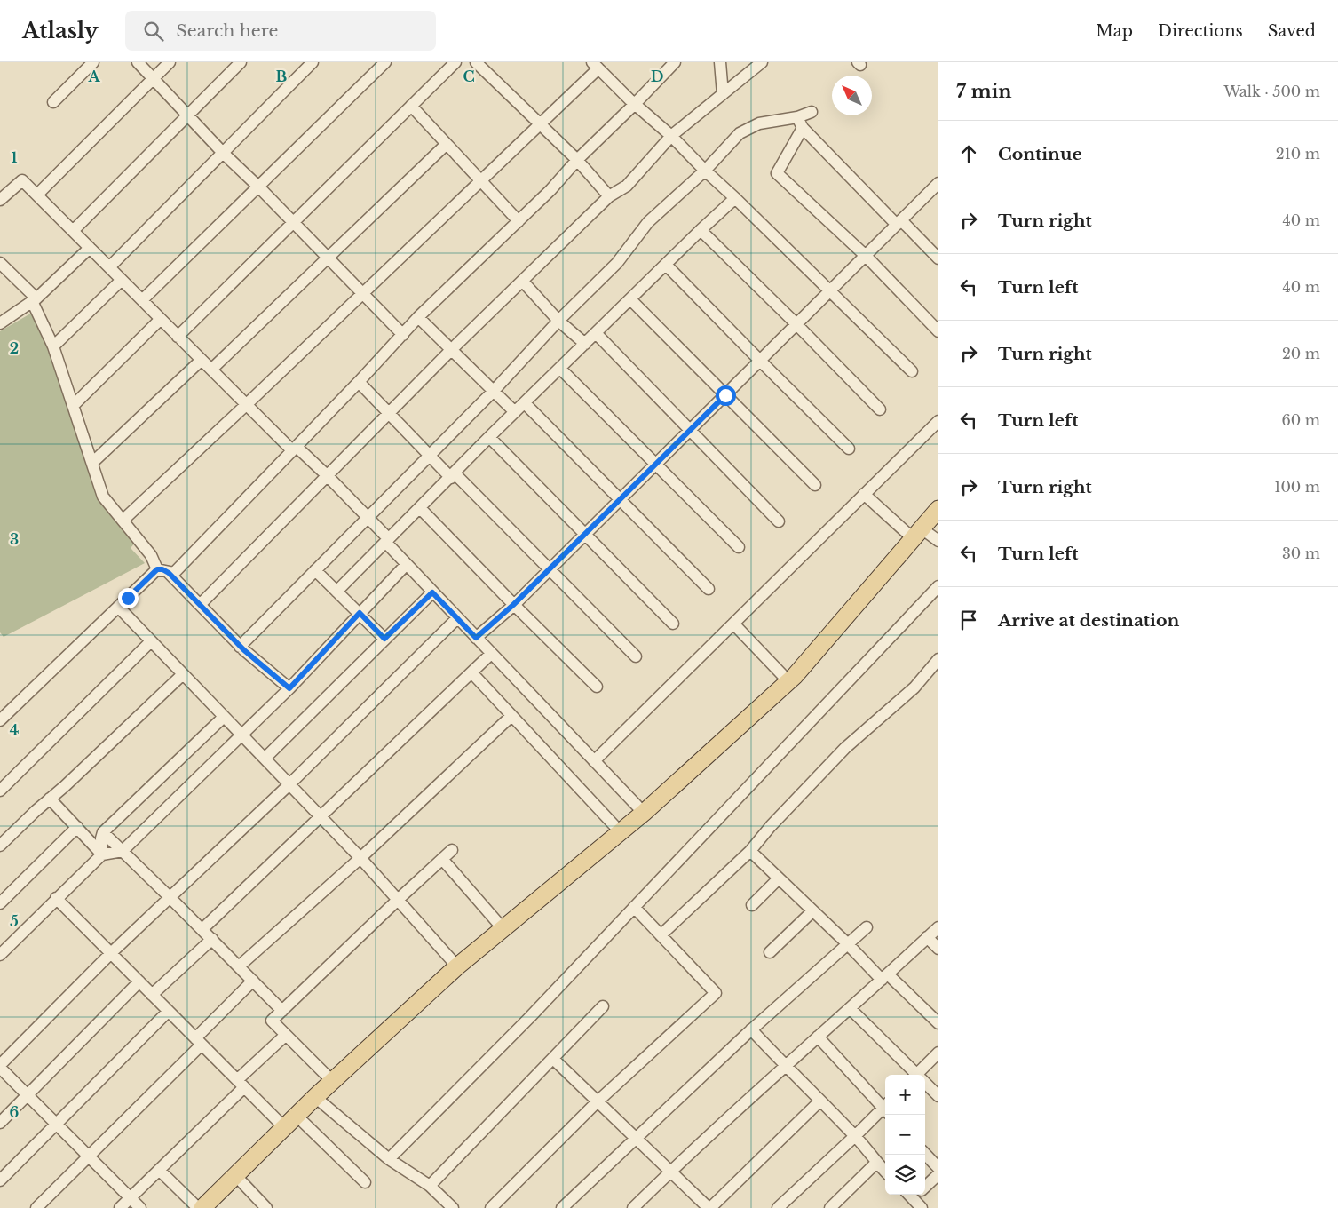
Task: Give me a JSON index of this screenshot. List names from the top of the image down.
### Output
{
  "north": "top left",
  "page": {
    "header": "Atlasly",
    "search": "Search here",
    "nav": ["Map", "Directions", "Saved"],
    "heading": ["7 min", "Walk · 500 m"],
    "list": [
      ["Continue", "210 m"],
      ["Turn right", "40 m"],
      ["Turn left", "40 m"],
      ["Turn right", "20 m"],
      ["Turn left", "60 m"],
      ["Turn right", "100 m"],
      ["Turn left", "30 m"],
      "Arrive at destination"
    ],
    "map_buttons": ["+", "−"]
  },
  "grid": {
    "columns": [
      "A",
      "B",
      "C",
      "D"
    ],
    "rows": [
      "1",
      "2",
      "3",
      "4",
      "5",
      "6"
    ]
  }
}
